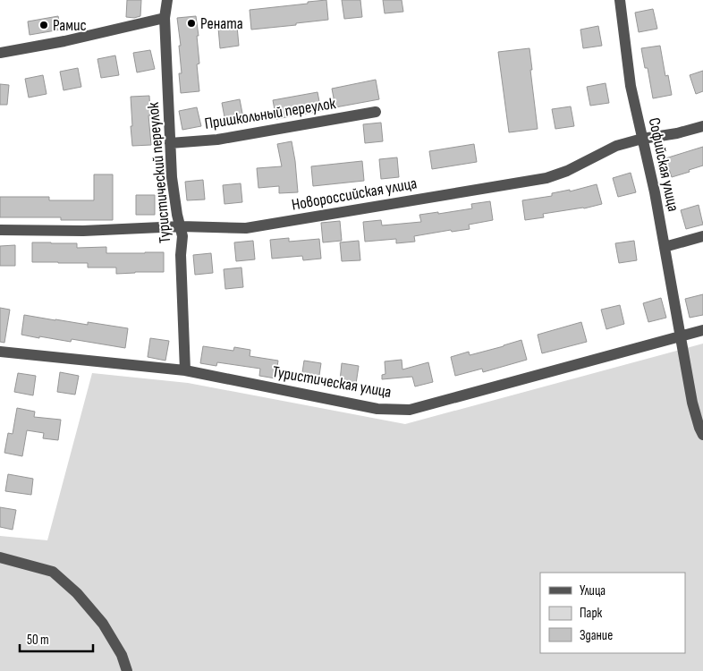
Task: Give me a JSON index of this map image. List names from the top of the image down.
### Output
{
  "streets": {
    "street": [
      "Пришкольный переулок",
      "Софийская улица",
      "Туристический переулок",
      "Новороссийская улица",
      "Туристическая улица"
    ]
  },
  "crossings": [
    ["Пришкольный переулок", "Туристический переулок"],
    ["Софийская улица", "Новороссийская улица"],
    ["Софийская улица", "Туристическая улица"],
    ["Туристический переулок", "Новороссийская улица"],
    ["Туристический переулок", "Туристическая улица"]
  ],
  "places": ["Рената", "Рамис"],
  "legend": ["Улица", "Парк", "Здание"],
  "scale_bar": "50 m"
}
